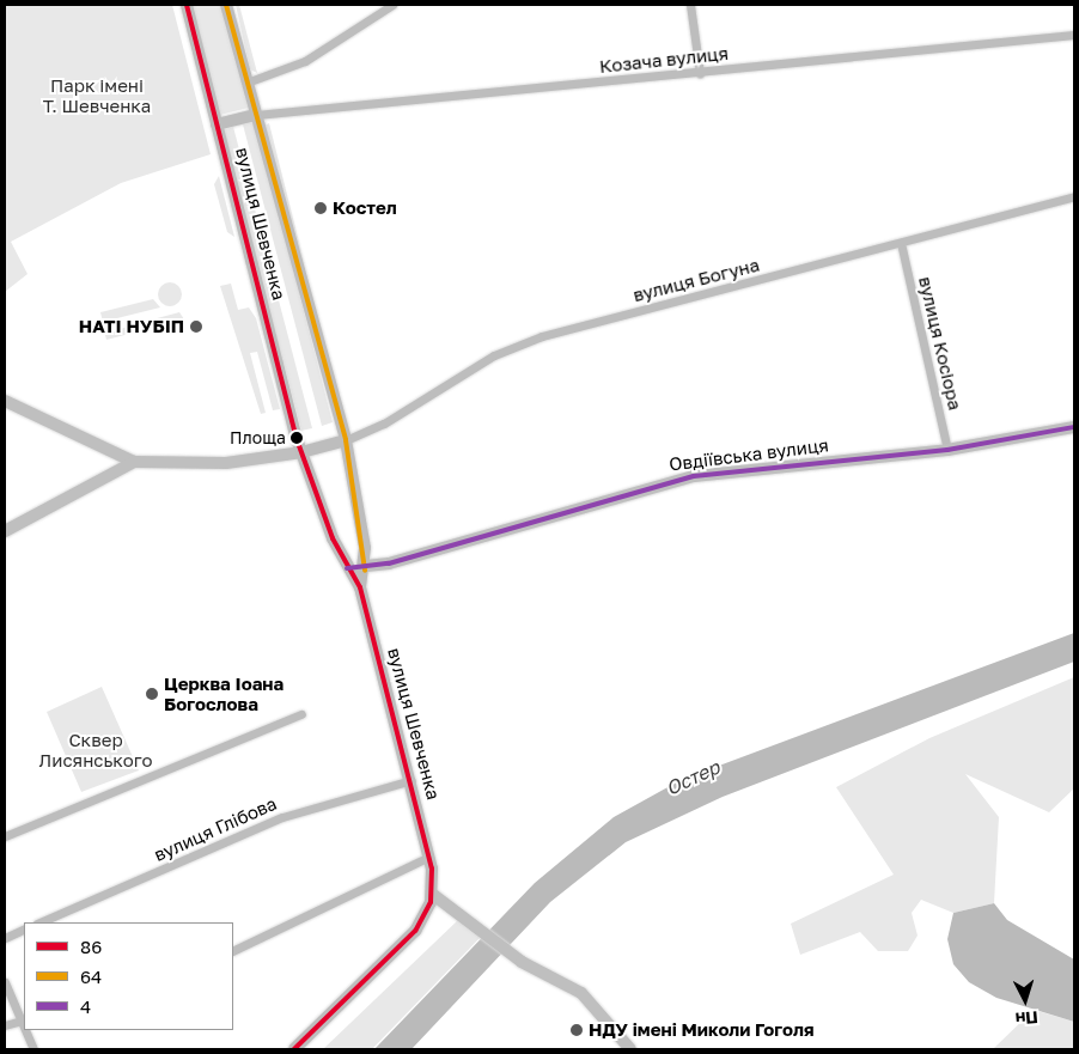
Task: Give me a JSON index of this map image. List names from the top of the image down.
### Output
{
  "streets": {
    "main road": ["вулиця Шевченка", "Овдіївська вулиця"],
    "street": [
      "Козача вулиця",
      "вулиця Богуна",
      "вулиця Косіора",
      "вулиця Глібова"
    ]
  },
  "crossings": [
    ["Козача вулиця", "вулиця Шевченка"],
    ["вулиця Шевченка", "вулиця Богуна"],
    ["вулиця Шевченка", "Овдіївська вулиця"],
    ["вулиця Шевченка", "вулиця Глібова"],
    ["вулиця Богуна", "вулиця Косіора"],
    ["вулиця Косіора", "Овдіївська вулиця"]
  ],
  "water": ["Остер"],
  "parks": ["Парк імені Т. Шевченка", "Сквер Лисянського"],
  "places": [
    "Костел",
    "НАТІ НУБІП",
    "Площа",
    "Церква Іоана Богослова",
    "НДУ імені Миколи Гоголя"
  ],
  "lines": ["transit line 86", "transit line 64", "transit line 4"],
  "legend": ["86", "64", "4"],
  "north": "bottom"
}
